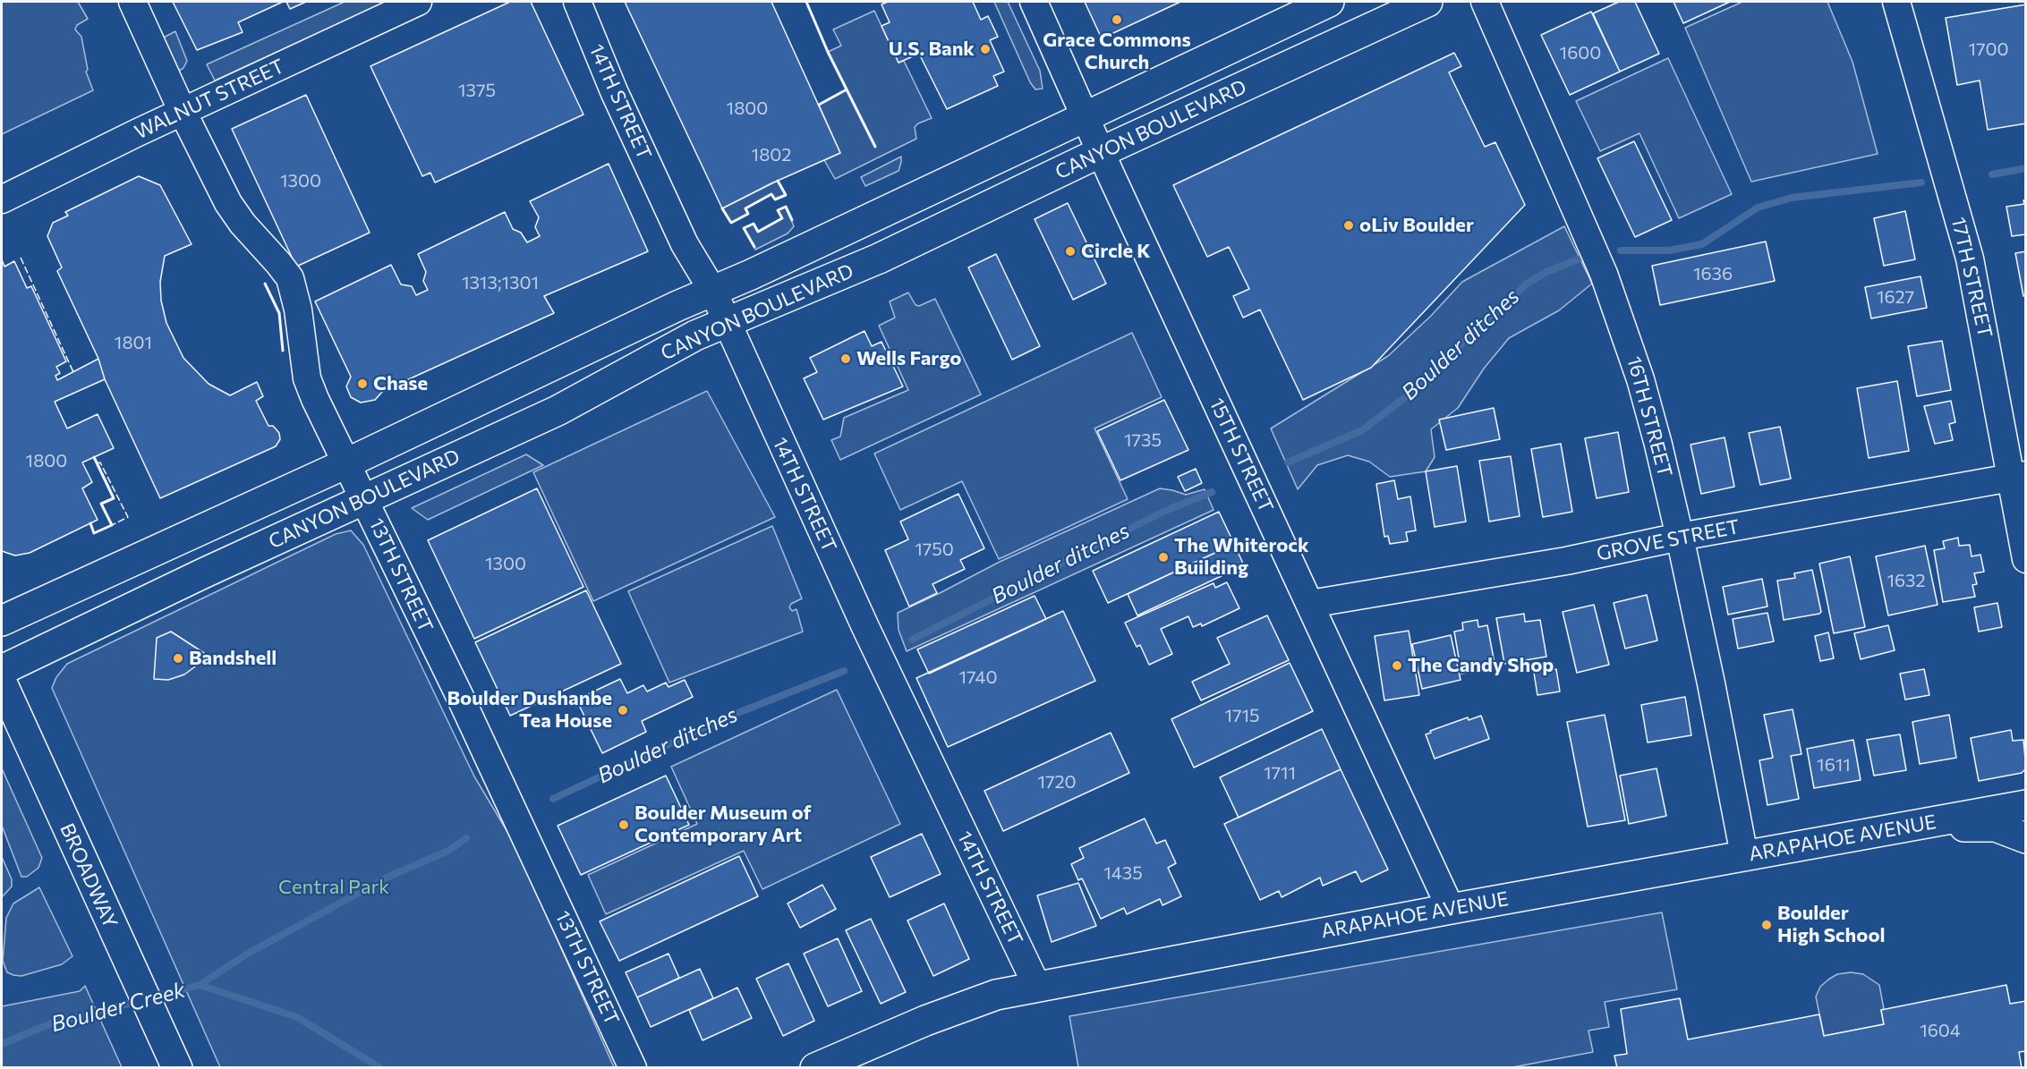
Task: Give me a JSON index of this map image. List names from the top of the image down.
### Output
{
  "streets": {
    "main road": ["CANYON BOULEVARD", "ARAPAHOE AVENUE", "BROADWAY"],
    "street": [
      "WALNUT STREET",
      "14TH STREET",
      "17TH STREET",
      "16TH STREET",
      "15TH STREET",
      "GROVE STREET",
      "13TH STREET"
    ]
  },
  "crossings": [
    ["WALNUT STREET", "13TH STREET"],
    ["14TH STREET", "CANYON BOULEVARD"],
    ["14TH STREET", "ARAPAHOE AVENUE"],
    ["CANYON BOULEVARD", "15TH STREET"],
    ["CANYON BOULEVARD", "13TH STREET"],
    ["17TH STREET", "GROVE STREET"],
    ["16TH STREET", "GROVE STREET"],
    ["16TH STREET", "ARAPAHOE AVENUE"],
    ["15TH STREET", "GROVE STREET"],
    ["15TH STREET", "ARAPAHOE AVENUE"]
  ],
  "water": ["Boulder ditches", "Boulder Creek"],
  "parks": ["Central Park"],
  "places": [
    "Grace Commons Church",
    "U.S. Bank",
    "oLiv Boulder",
    "Circle K",
    "Wells Fargo",
    "Chase",
    "The Whiterock Building",
    "Bandshell",
    "The Candy Shop",
    "Boulder Dushanbe Tea House",
    "Boulder Museum of Contemporary Art",
    "Boulder High School"
  ],
  "house_numbers": [
    "1700",
    "1600",
    "1375",
    "1800",
    "1802",
    "1300",
    "1636",
    "1313;1301",
    "1627",
    "1801",
    "1735",
    "1800",
    "1750",
    "1300",
    "1632",
    "1740",
    "1715",
    "1611",
    "1711",
    "1720",
    "1435",
    "1604"
  ]
}
